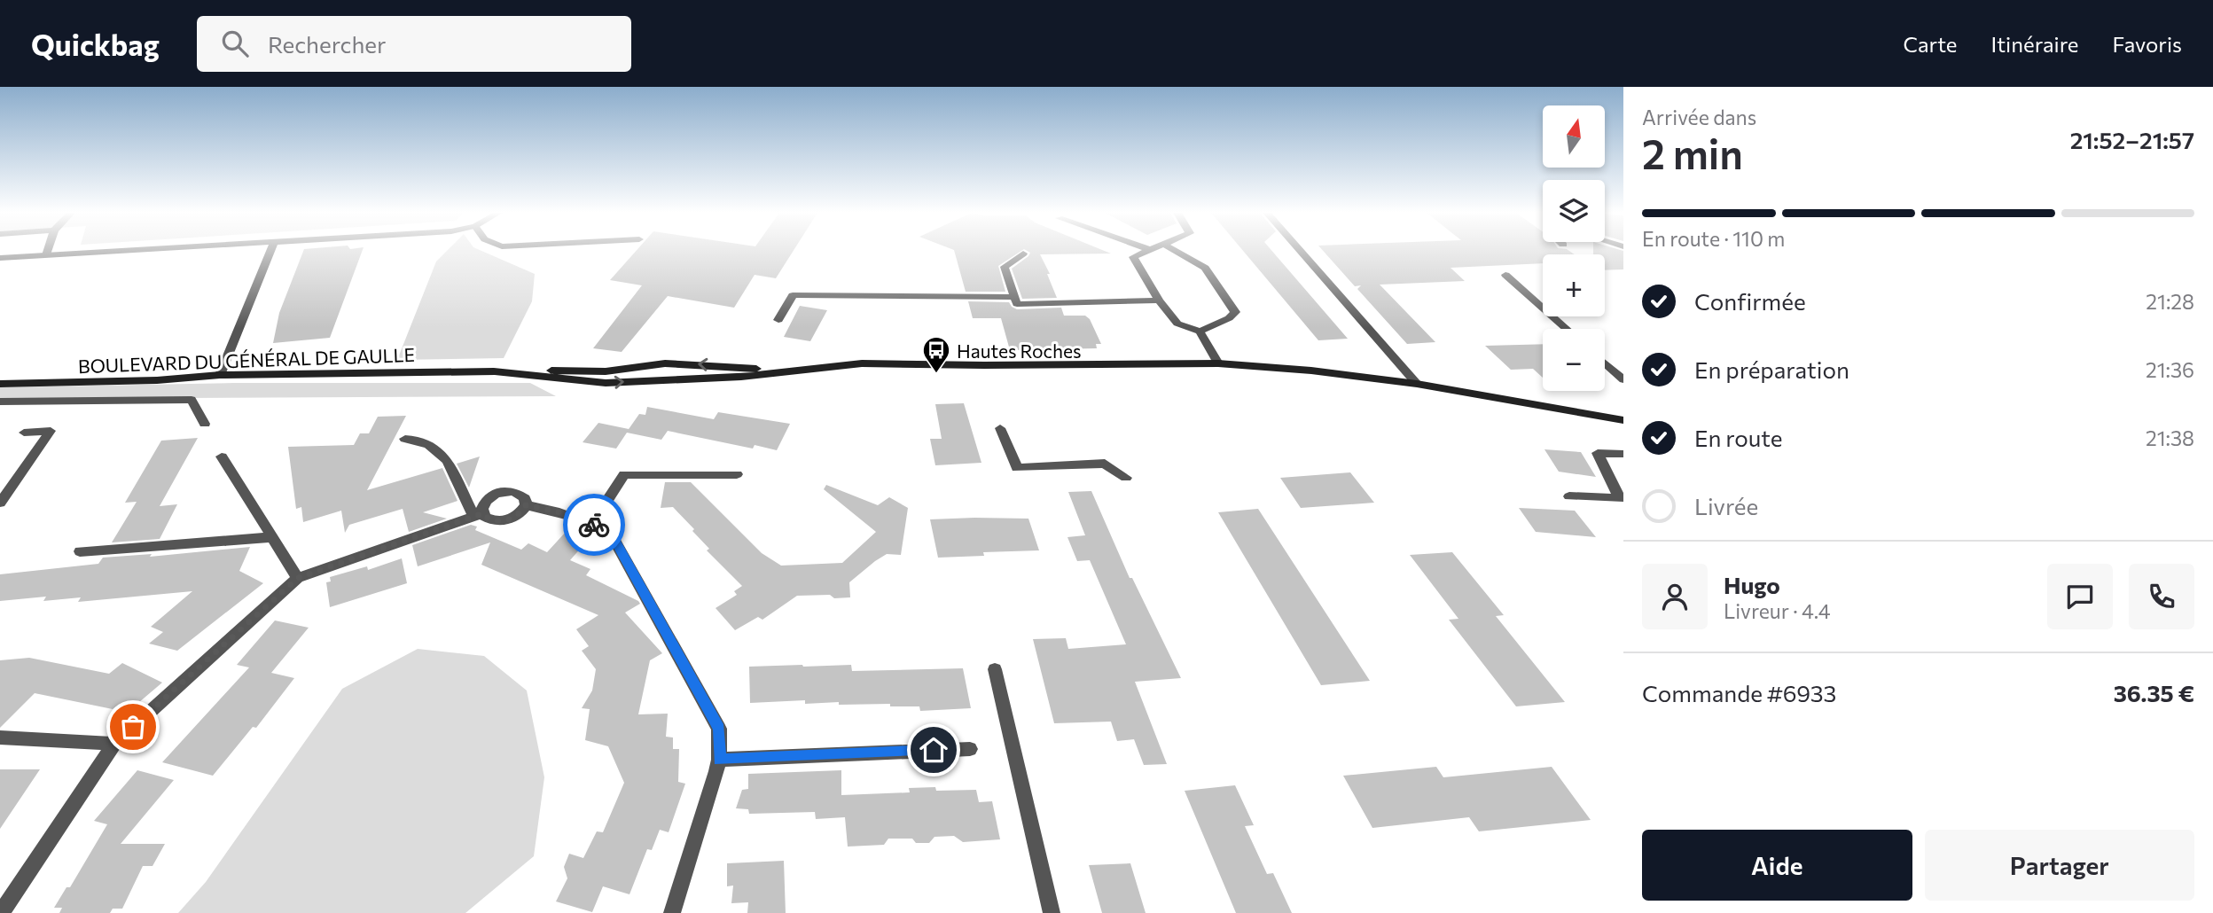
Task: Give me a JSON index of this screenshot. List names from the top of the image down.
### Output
{
  "streets": {
    "street": ["BOULEVARD DU GÉNÉRAL DE GAULLE"]
  },
  "places": {
    "bus stop": ["Hautes Roches"]
  },
  "north": "top",
  "page": {
    "header": "Quickbag",
    "search": "Rechercher",
    "nav": ["Carte", "Itinéraire", "Favoris"],
    "heading": ["2 min", "Arrivée dans", "21:52–21:57"],
    "panel": [
      "Hugo",
      "Livreur · 4.4",
      "Commande #6933",
      "36.35 €"
    ],
    "map_buttons": ["+", "−"],
    "bar": "En route · 110 m",
    "list": [
      ["Confirmée", "21:28"],
      ["En préparation", "21:36"],
      ["En route", "21:38"],
      "Livrée"
    ],
    "buttons": ["Aide", "Partager"]
  }
}
